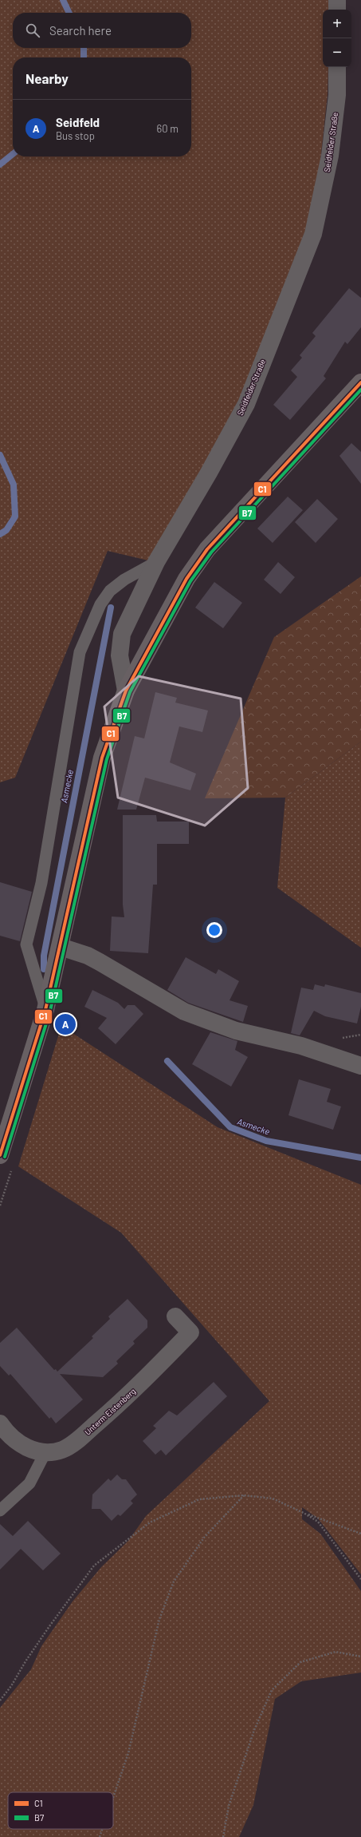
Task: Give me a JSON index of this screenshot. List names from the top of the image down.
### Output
{
  "streets": {
    "street": ["Seidfelder Straße", "Unterm Eistenberg"]
  },
  "water": ["Asmecke"],
  "lines": ["transit line C1", "transit line B7"],
  "legend": ["C1", "B7"],
  "page": {
    "map_buttons": ["+", "−"],
    "search": "Search here",
    "heading": "Nearby",
    "list": [
      {
        "mark": "A",
        "name": "Seidfeld",
        "note": "Bus stop",
        "value": "60 m"
      }
    ],
    "pins": "A"
  }
}
